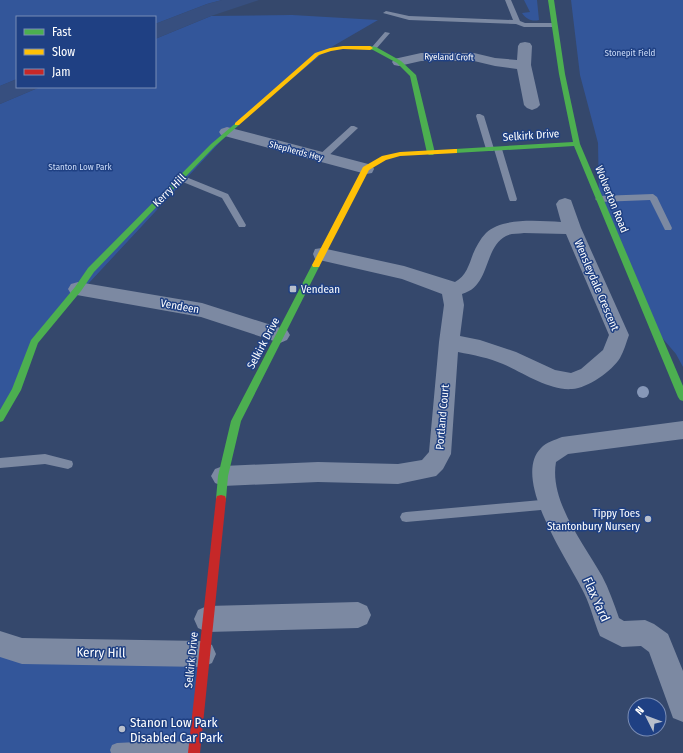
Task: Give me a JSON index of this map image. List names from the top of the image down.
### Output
{
  "streets": {
    "street": [
      "Ryeland Croft",
      "Selkirk Drive",
      "Shepherds Hey",
      "Kerry Hill",
      "Wolverton Road",
      "Wensleydale Crescent",
      "Vendeen",
      "Portland Court",
      "Flax Yard"
    ]
  },
  "crossings": [
    ["Ryeland Croft", "Kerry Hill"],
    ["Selkirk Drive", "Shepherds Hey"],
    ["Selkirk Drive", "Kerry Hill"],
    ["Selkirk Drive", "Wolverton Road"],
    ["Selkirk Drive", "Vendeen"],
    ["Selkirk Drive", "Portland Court"],
    ["Shepherds Hey", "Kerry Hill"],
    ["Kerry Hill", "Vendeen"],
    ["Wensleydale Crescent", "Portland Court"]
  ],
  "parks": ["Stonepit Field", "Stanton Low Park"],
  "places": {
    "transit": ["Vendean"],
    "other": ["Tippy Toes Stantonbury Nursery", "Stanon Low Park Disabled Car Park"]
  },
  "legend": ["Fast", "Slow", "Jam"],
  "north": "top left"
}
